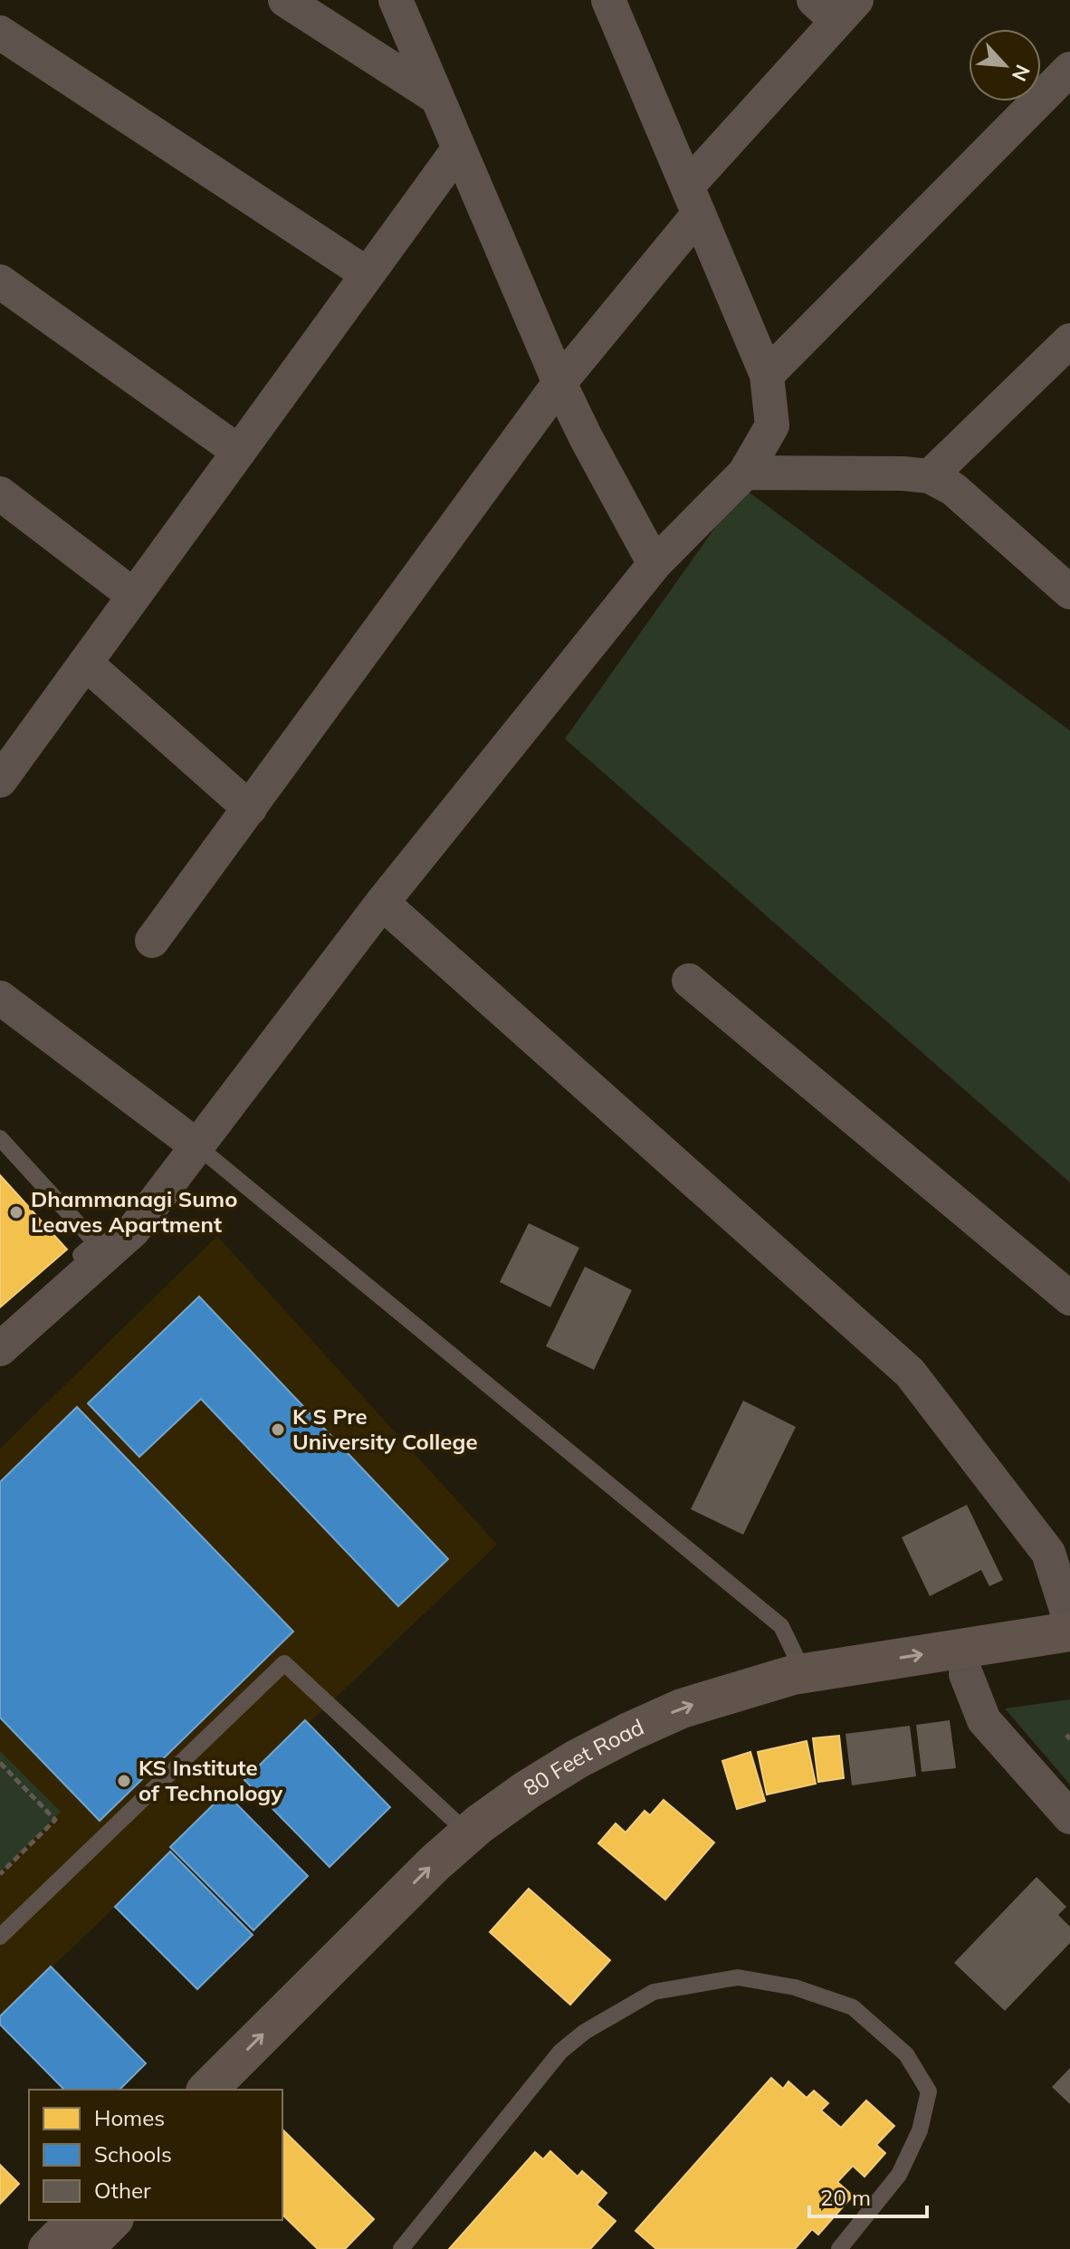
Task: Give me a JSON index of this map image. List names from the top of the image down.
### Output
{
  "streets": {
    "main road": ["80 Feet Road"]
  },
  "places": ["Dhammanagi Sumo Leaves Apartment", "K S Pre University College", "KS Institute of Technology"],
  "legend": ["Homes", "Schools", "Other"],
  "scale_bar": "20 m",
  "north": "bottom right"
}
